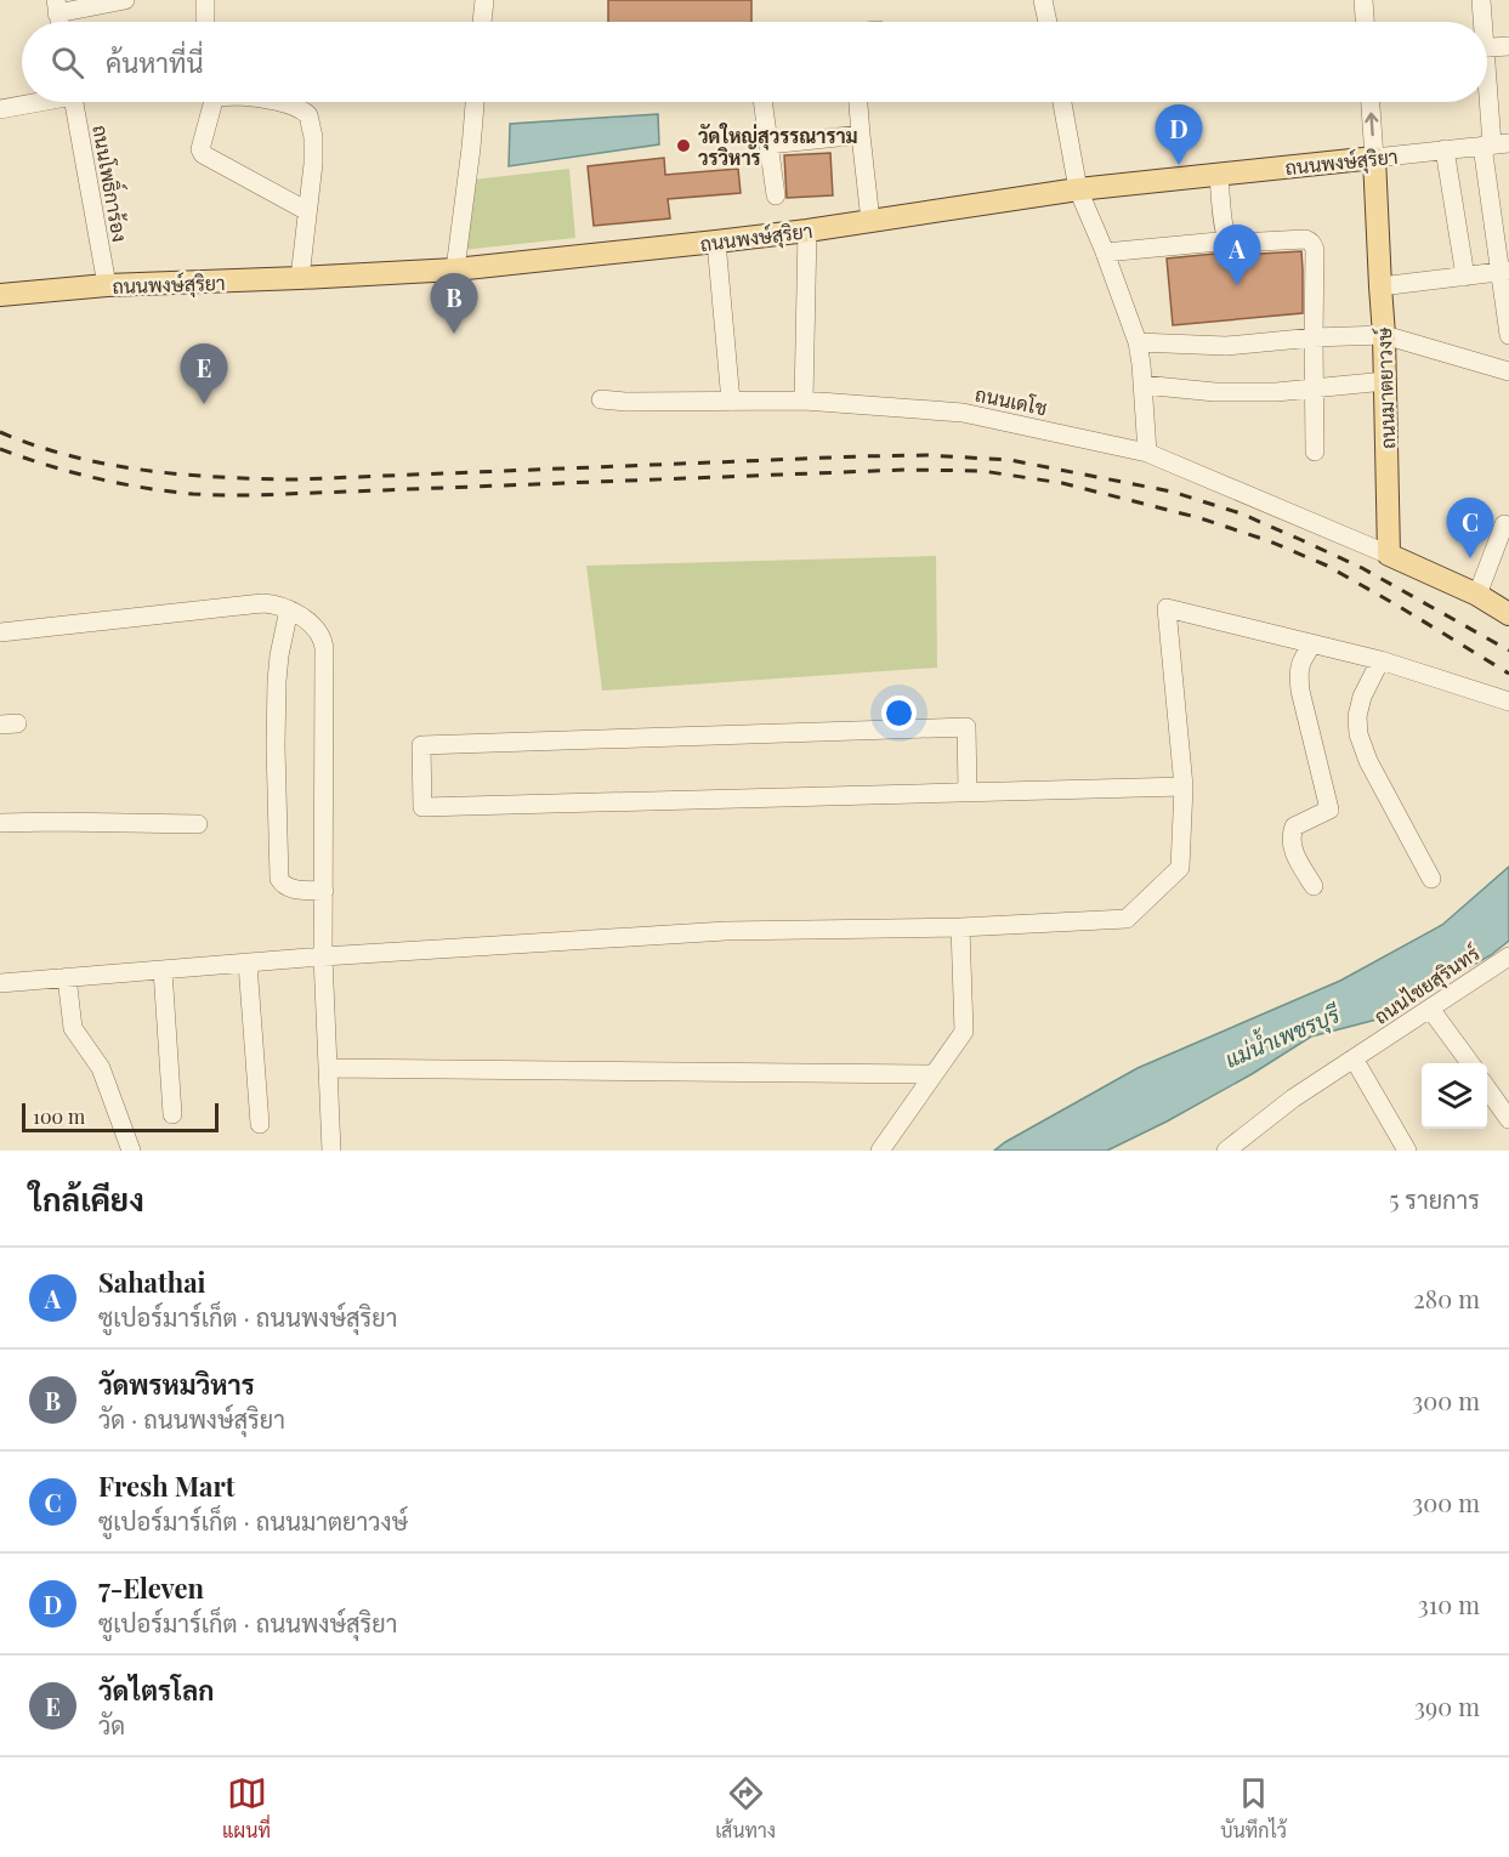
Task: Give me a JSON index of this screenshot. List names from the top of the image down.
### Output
{
  "streets": {
    "main road": ["ถนนพงษ์สุริยา", "ถนนมาตยาวงษ์"],
    "street": ["ถนนโพธิ์การ้อง", "ถนนเดโช", "ถนนไชยสุรินทร์"]
  },
  "crossings": [
    ["ถนนพงษ์สุริยา", "ถนนโพธิ์การ้อง"],
    ["ถนนพงษ์สุริยา", "ถนนมาตยาวงษ์"],
    ["ถนนมาตยาวงษ์", "ถนนเดโช"]
  ],
  "water": ["แม่น้ำเพชรบุรี"],
  "places": ["วัดใหญ่สุวรรณาราม วรวิหาร"],
  "scale_bar": "100 m",
  "page": {
    "search": "ค้นหาที่นี่",
    "pins": [
      "D",
      "A",
      "B",
      "E",
      "C"
    ],
    "scale": "100 m",
    "heading": ["ใกล้เคียง", "5 รายการ"],
    "list": [
      {
        "mark": "A",
        "name": "Sahathai",
        "note": "ซูเปอร์มาร์เก็ต · ถนนพงษ์สุริยา",
        "value": "280 m"
      },
      {
        "mark": "B",
        "name": "วัดพรหมวิหาร",
        "note": "วัด · ถนนพงษ์สุริยา",
        "value": "300 m"
      },
      {
        "mark": "C",
        "name": "Fresh Mart",
        "note": "ซูเปอร์มาร์เก็ต · ถนนมาตยาวงษ์",
        "value": "300 m"
      },
      {
        "mark": "D",
        "name": "7-Eleven",
        "note": "ซูเปอร์มาร์เก็ต · ถนนพงษ์สุริยา",
        "value": "310 m"
      },
      {
        "mark": "E",
        "name": "วัดไตรโลก",
        "note": "วัด",
        "value": "390 m"
      }
    ],
    "nav": ["แผนที่", "เส้นทาง", "บันทึกไว้"]
  }
}
